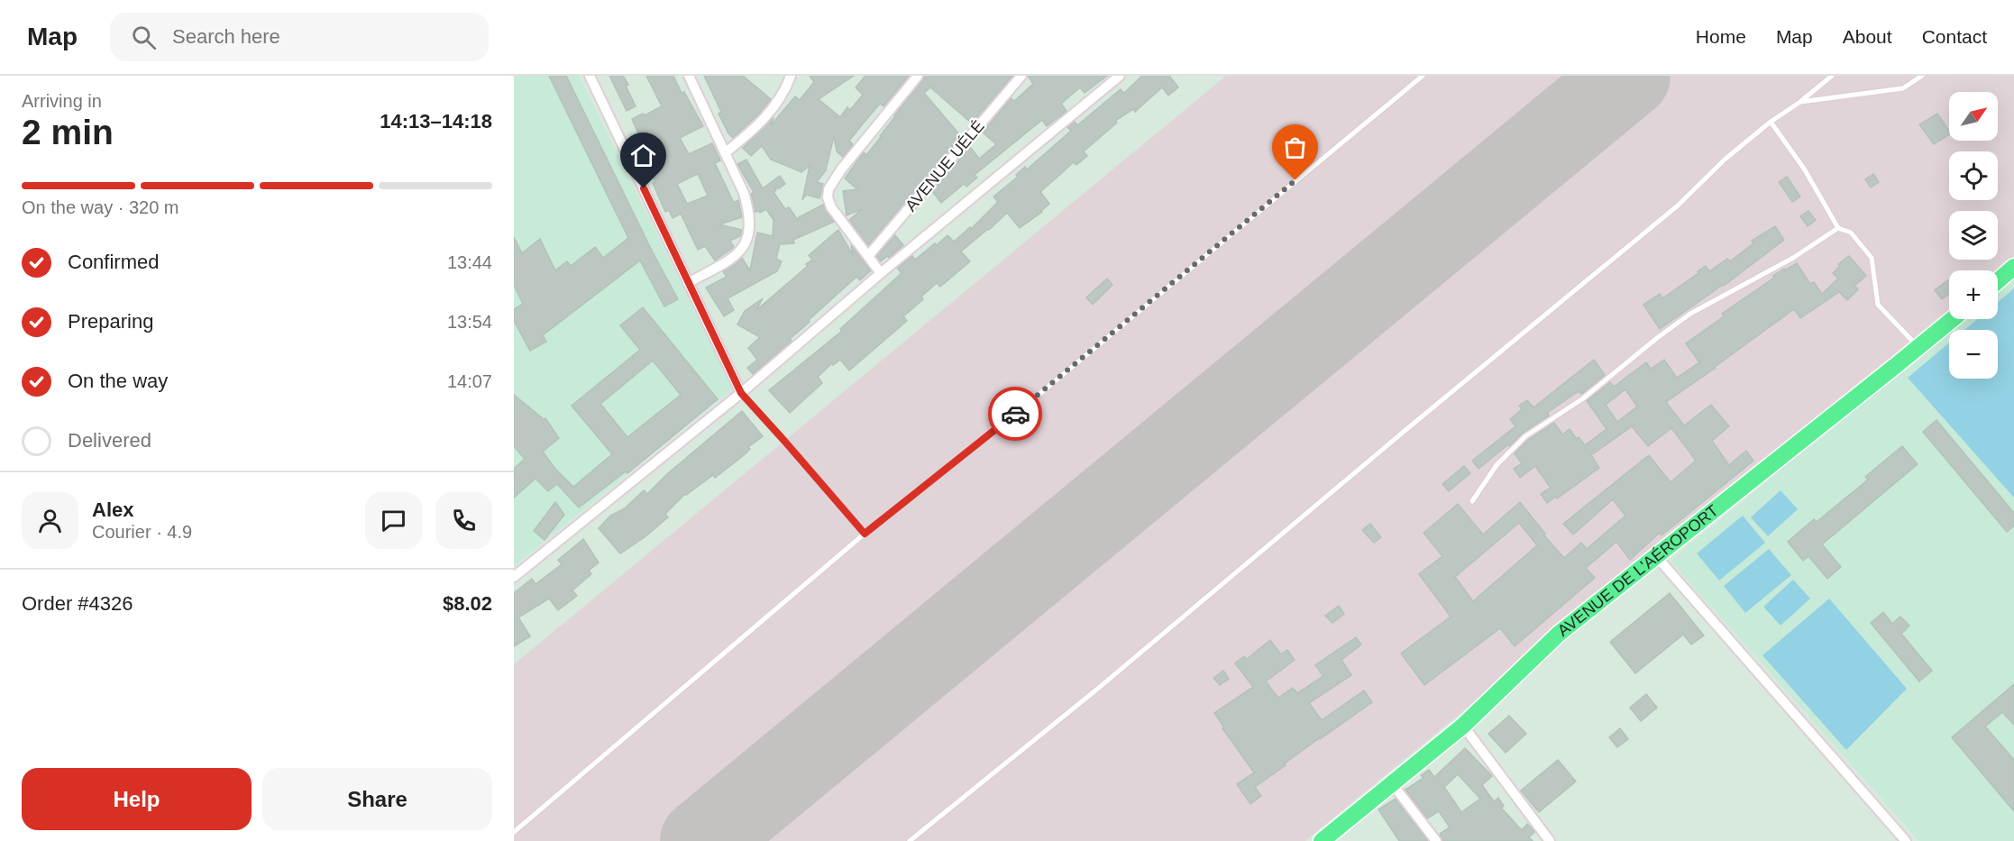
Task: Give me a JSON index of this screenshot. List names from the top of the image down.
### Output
{
  "streets": {
    "highway": ["AVENUE DE L'AÉROPORT"],
    "street": ["AVENUE UÉLÉ"]
  },
  "north": "top right",
  "page": {
    "header": "Map",
    "search": "Search here",
    "nav": [
      "Home",
      "Map",
      "About",
      "Contact"
    ],
    "heading": ["2 min", "Arriving in", "14:13–14:18"],
    "panel": [
      "Alex",
      "Courier · 4.9",
      "Order #4326",
      "$8.02"
    ],
    "map_buttons": ["+", "−"],
    "bar": "On the way · 320 m",
    "list": [
      ["Confirmed", "13:44"],
      ["Preparing", "13:54"],
      ["On the way", "14:07"],
      "Delivered"
    ],
    "buttons": ["Help", "Share"]
  }
}
